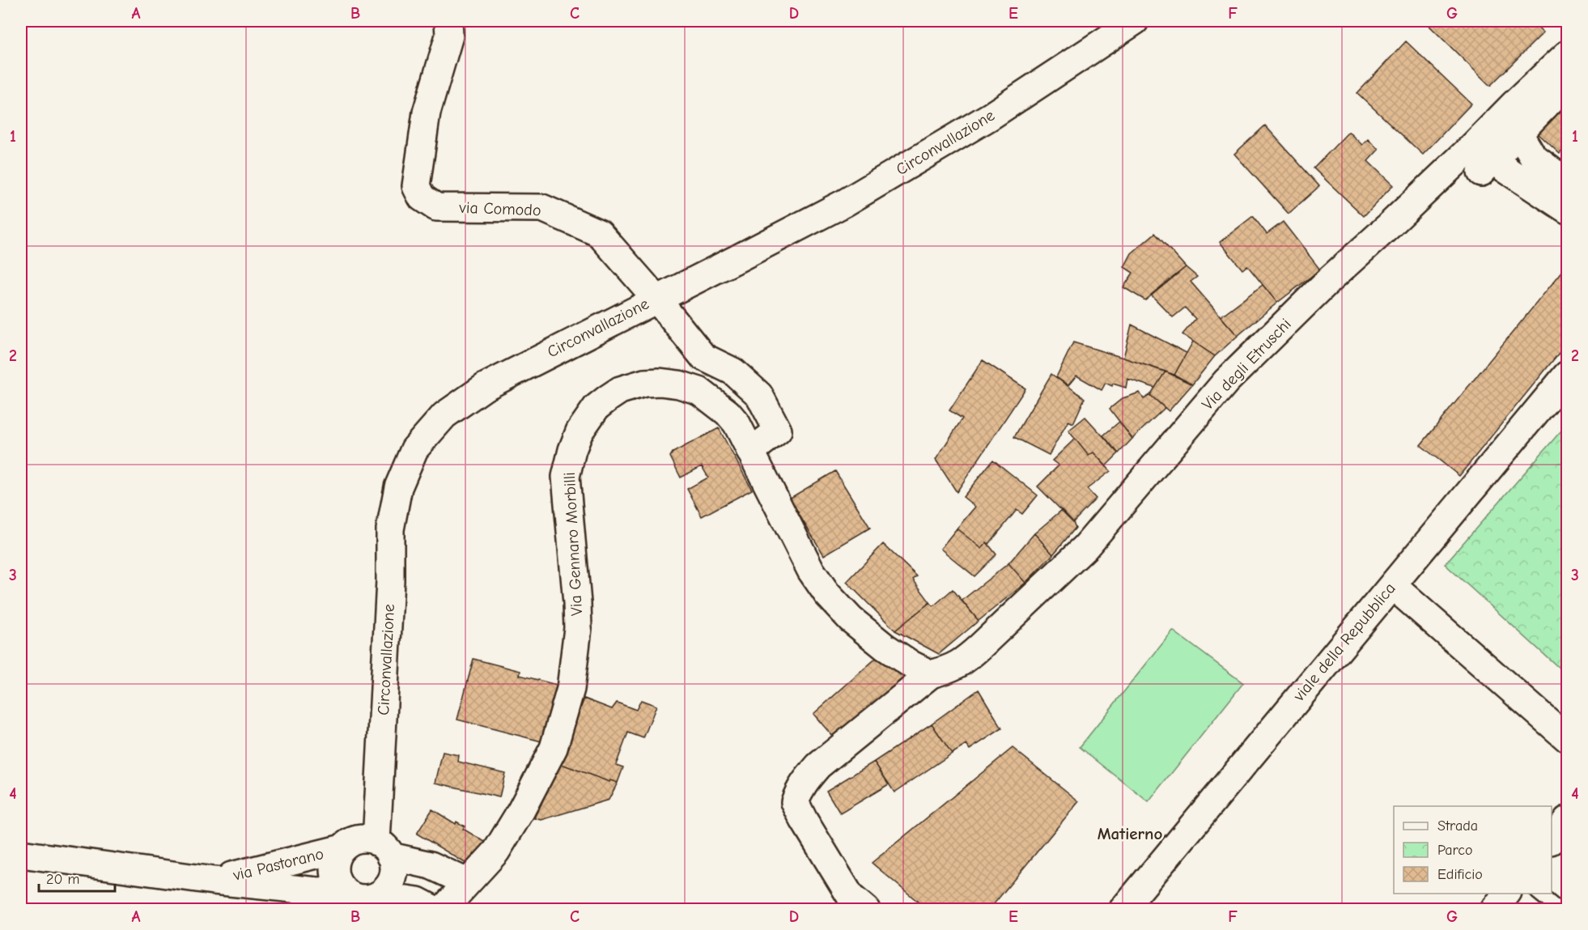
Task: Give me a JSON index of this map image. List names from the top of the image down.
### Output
{
  "streets": {
    "street": [
      "Circonvallazione",
      "via Comodo",
      "Via degli Etruschi",
      "Via Gennaro Morbilli",
      "viale della Repubblica",
      "via Pastorano"
    ]
  },
  "crossings": [
    ["Circonvallazione", "via Comodo"],
    ["Circonvallazione", "via Pastorano"],
    ["via Comodo", "Via Gennaro Morbilli"],
    ["Via degli Etruschi", "Via Gennaro Morbilli"]
  ],
  "districts": ["Matierno"],
  "legend": ["Strada", "Parco", "Edificio"],
  "scale_bar": "20 m",
  "grid": {
    "columns": [
      "A",
      "B",
      "C",
      "D",
      "E",
      "F",
      "G"
    ],
    "rows": [
      "1",
      "2",
      "3",
      "4"
    ]
  }
}
